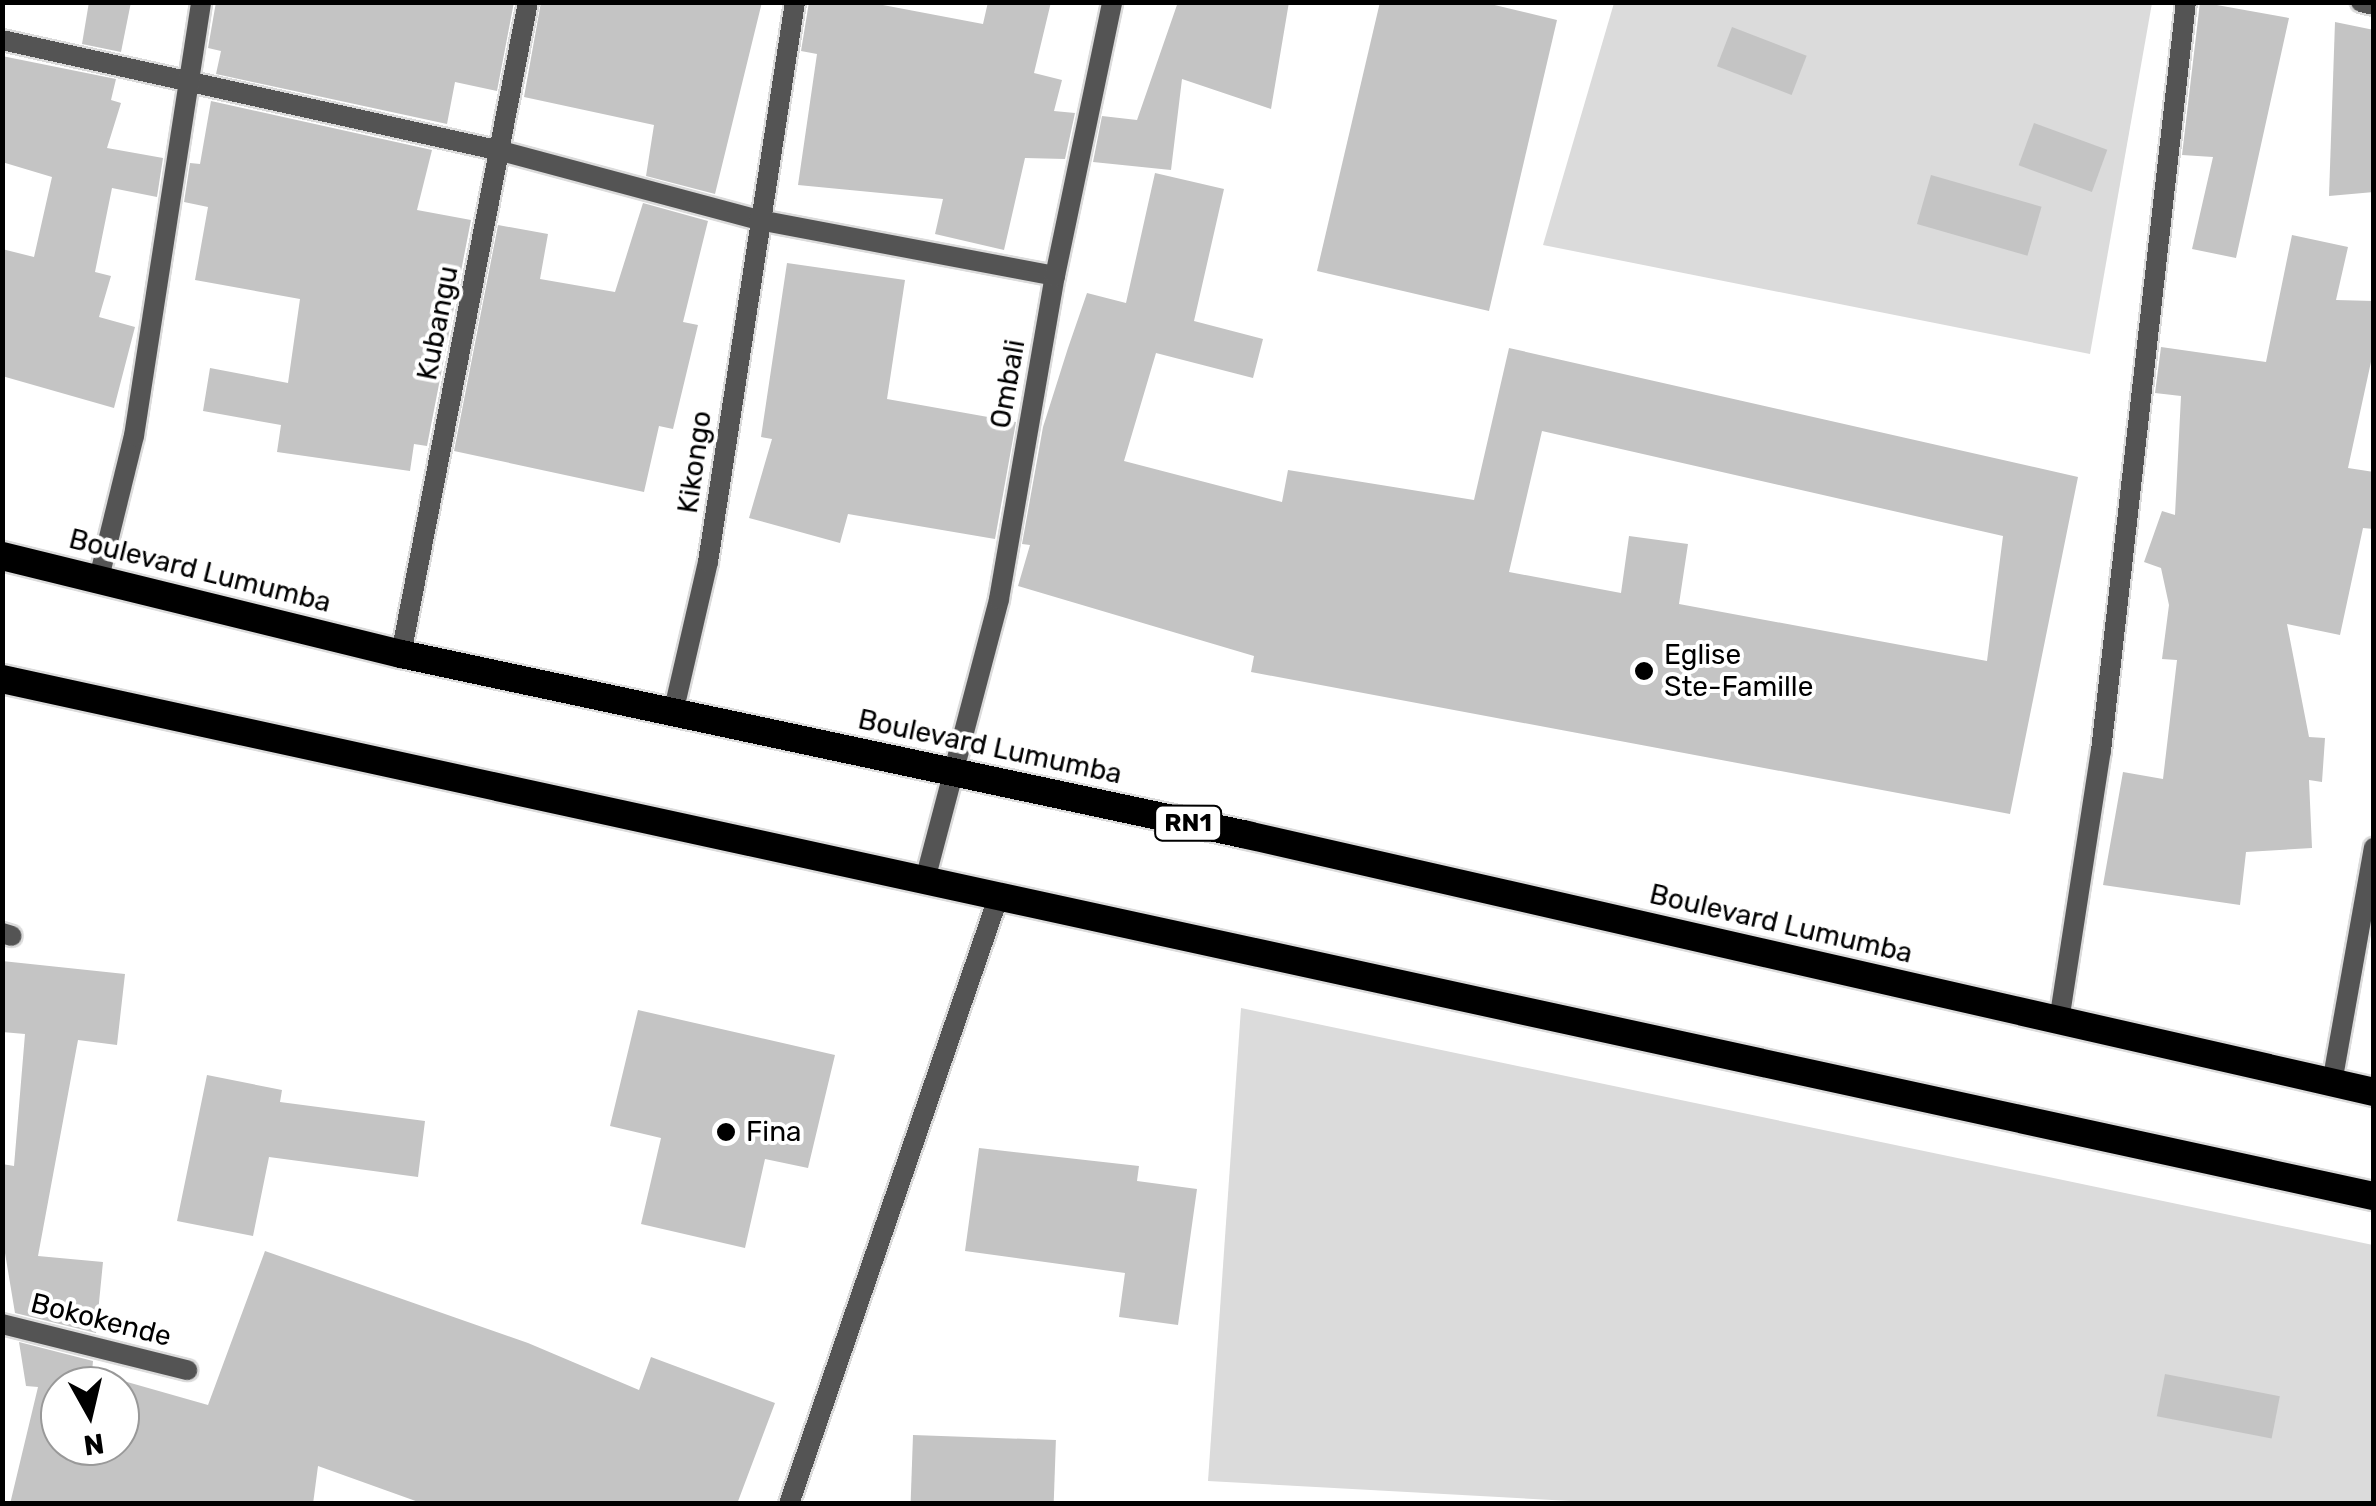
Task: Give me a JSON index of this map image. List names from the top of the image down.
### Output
{
  "streets": {
    "highway": ["Boulevard Lumumba", "RN1"],
    "street": [
      "Kubangu",
      "Ombali",
      "Kikongo",
      "Bokokende"
    ]
  },
  "crossings": [
    ["Kubangu", "Boulevard Lumumba"],
    ["Ombali", "Boulevard Lumumba"],
    ["Kikongo", "Boulevard Lumumba"]
  ],
  "places": ["Eglise Ste-Famille", "Fina"],
  "north": "bottom"
}
